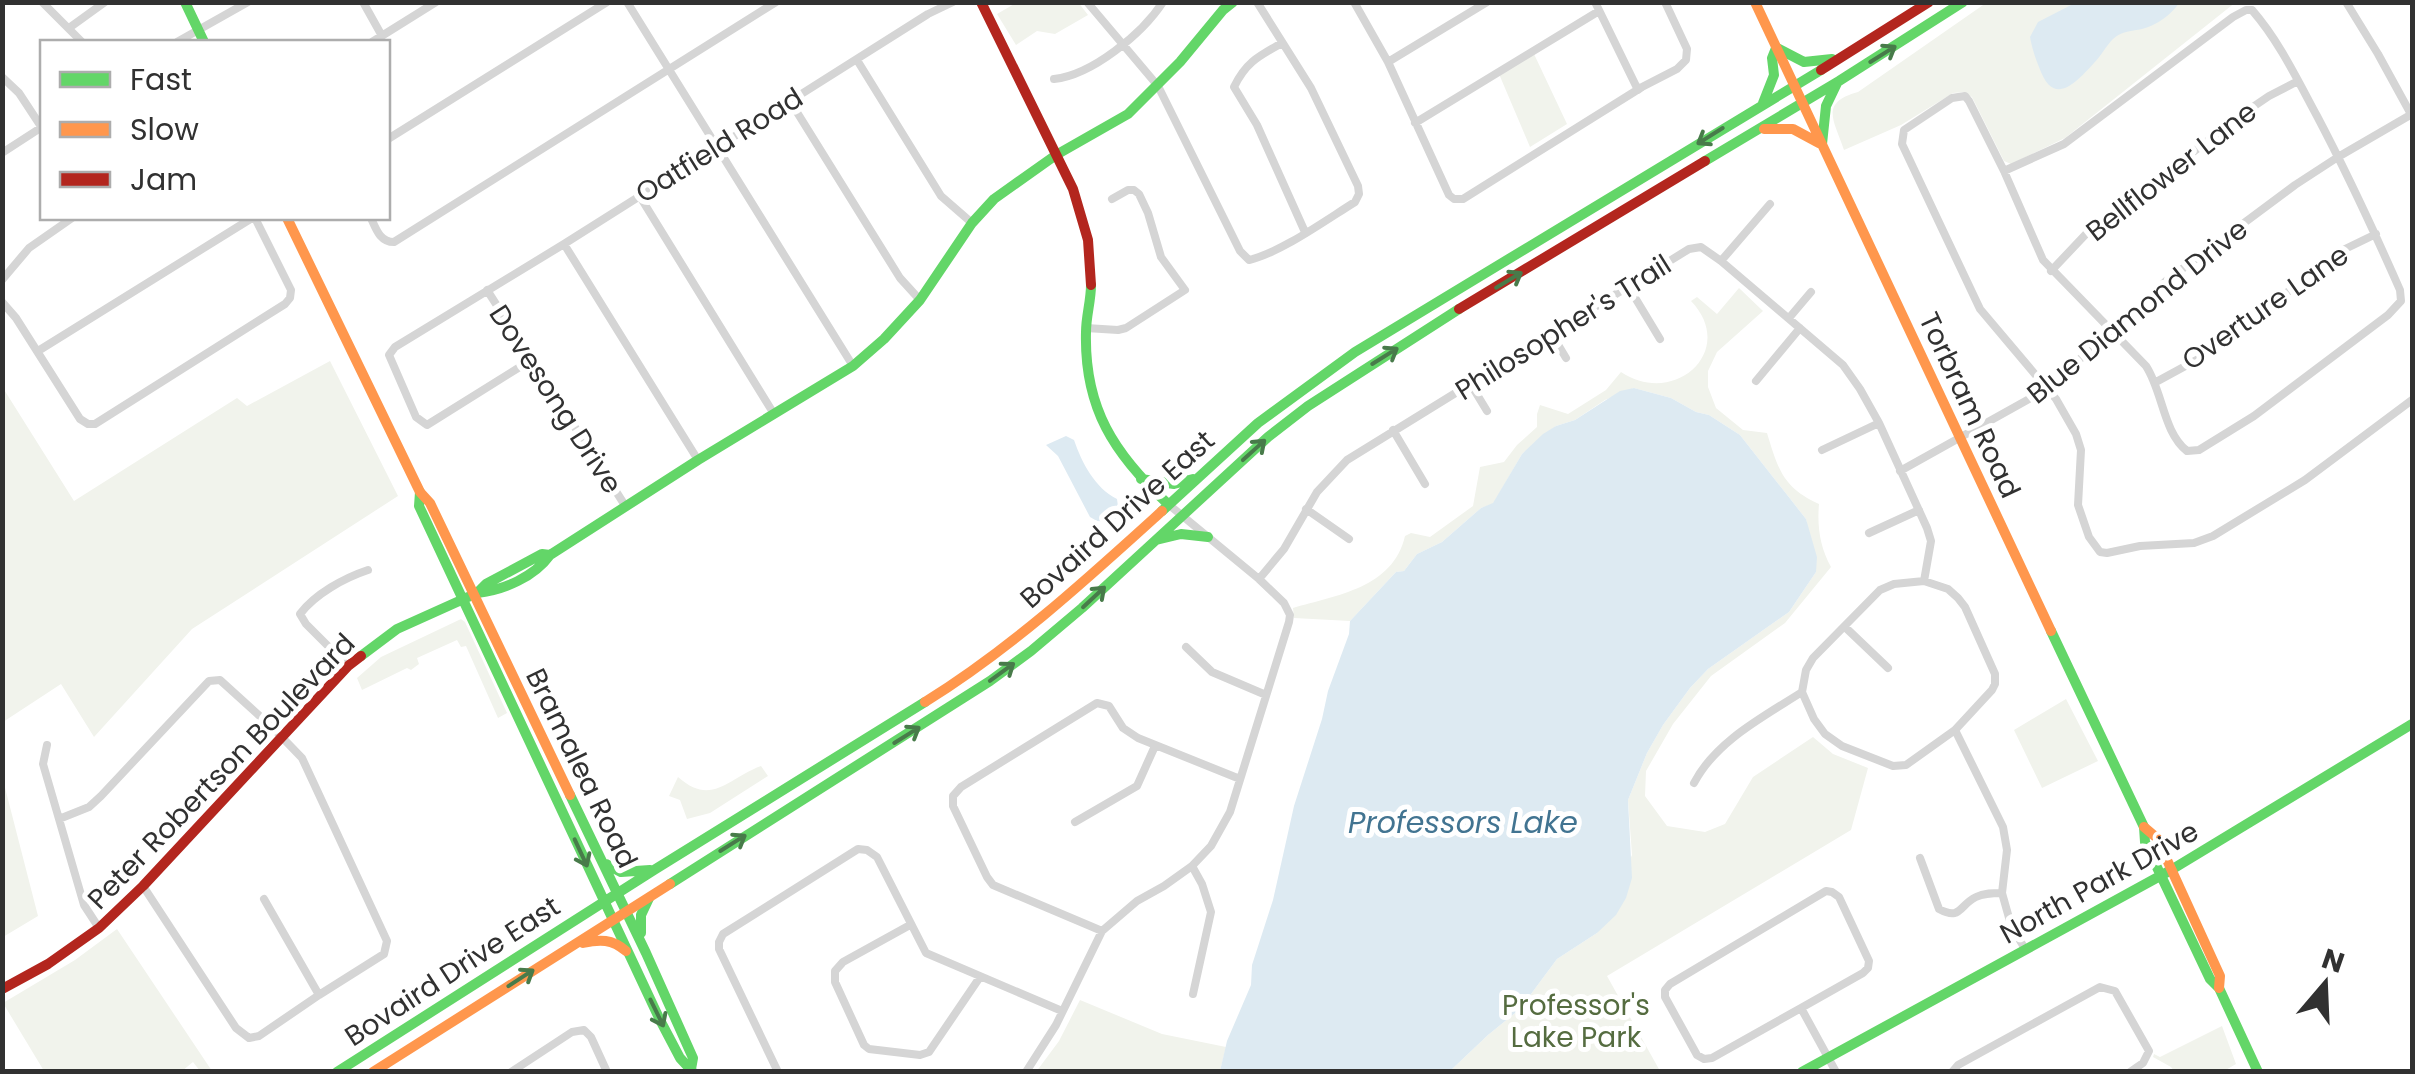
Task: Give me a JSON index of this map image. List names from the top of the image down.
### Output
{
  "streets": {
    "main road": [
      "Torbram Road",
      "Bovaird Drive East",
      "Bramalea Road",
      "Peter Robertson Boulevard",
      "North Park Drive"
    ],
    "street": [
      "Oatfield Road",
      "Bellflower Lane",
      "Overture Lane",
      "Blue Diamond Drive",
      "Philosopher's Trail",
      "Dovesong Drive"
    ]
  },
  "crossings": [
    ["Oatfield Road", "Dovesong Drive"],
    ["Blue Diamond Drive", "Torbram Road"],
    ["Dovesong Drive", "Peter Robertson Boulevard"],
    ["Torbram Road", "Bovaird Drive East"],
    ["Torbram Road", "North Park Drive"],
    ["Bovaird Drive East", "Bramalea Road"],
    ["Bramalea Road", "Peter Robertson Boulevard"]
  ],
  "water": ["Professors Lake"],
  "parks": ["Professor's Lake Park"],
  "legend": ["Fast", "Slow", "Jam"],
  "north": "top"
}
